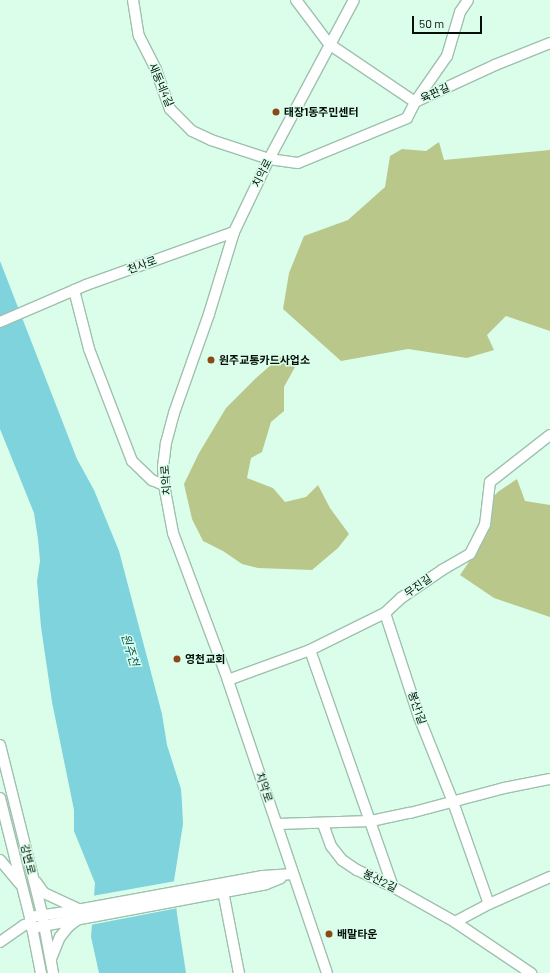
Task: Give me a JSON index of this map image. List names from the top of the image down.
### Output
{
  "streets": {
    "street": [
      "새동네4길",
      "육판길",
      "치악로",
      "천사로",
      "무진길",
      "봉산1길",
      "강변로",
      "봉산2길"
    ]
  },
  "crossings": [
    ["새동네4길", "육판길"],
    ["새동네4길", "치악로"],
    ["육판길", "치악로"],
    ["치악로", "천사로"],
    ["치악로", "무진길"],
    ["무진길", "봉산1길"]
  ],
  "water": ["원주천"],
  "places": [
    "태장1동주민센터",
    "원주교통카드사업소",
    "영천교회",
    "배말타운"
  ],
  "scale_bar": "50 m"
}
